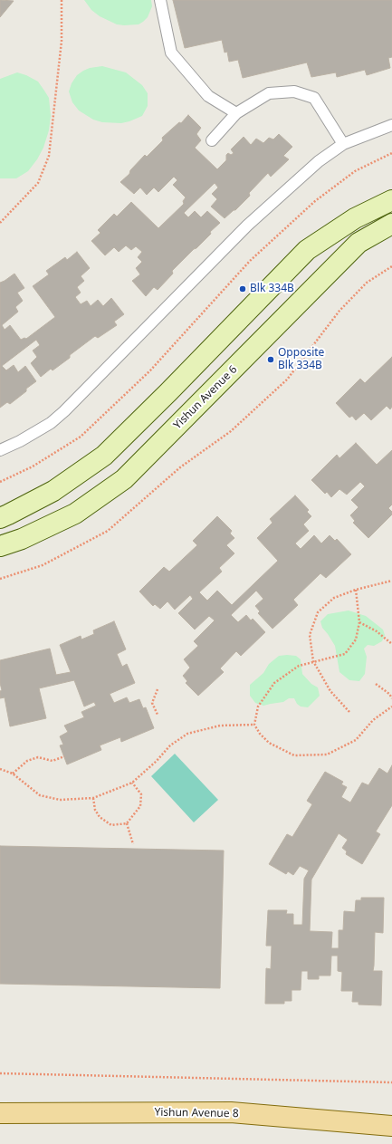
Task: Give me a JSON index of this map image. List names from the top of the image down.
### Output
{
  "streets": {
    "main road": ["Yishun Avenue 6", "Yishun Avenue 8"]
  },
  "places": ["Blk 334B", "Opposite Blk 334B"]
}
